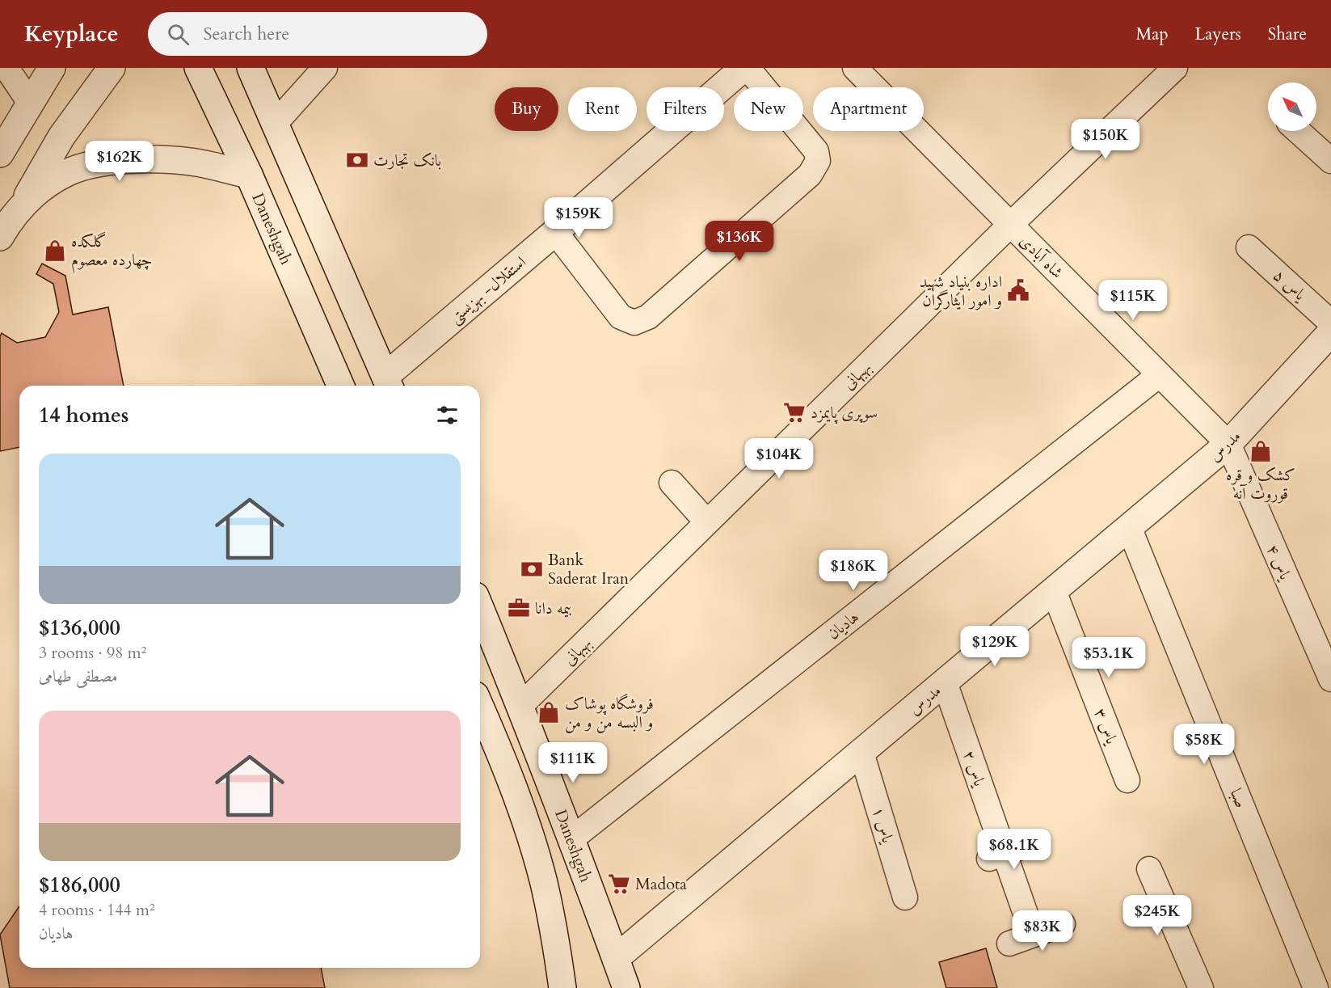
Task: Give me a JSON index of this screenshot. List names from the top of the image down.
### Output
{
  "streets": {
    "street": [
      "Daneshgah",
      "شاه آبادی",
      "یاس ۵",
      "استقلال- بهزیستی",
      "بهبهانی",
      "مدرس",
      "یاس ۴",
      "هادیان",
      "یاس ۳",
      "یاس ۲",
      "صبا",
      "یاس ۱"
    ]
  },
  "crossings": [
    ["Daneshgah", "بهبهانی"],
    ["Daneshgah", "مدرس"],
    ["Daneshgah", "هادیان"],
    ["شاه آبادی", "بهبهانی"],
    ["شاه آبادی", "مدرس"],
    ["شاه آبادی", "یاس ۴"],
    ["شاه آبادی", "هادیان"],
    ["مدرس", "یاس ۴"],
    ["مدرس", "یاس ۳"],
    ["مدرس", "یاس ۲"],
    ["مدرس", "صبا"],
    ["مدرس", "یاس ۱"]
  ],
  "places": {
    "bank": ["بانک تجارت", "Bank Saderat Iran"],
    "shop": ["گلکده چهارده معصوم", "کشک و قره قوروت آنه", "فروشگاه پوشاک و البسه من و من"],
    "public building": ["اداره بنیاد شهید و امور ایثارگران"],
    "supermarket": ["سوپری پایمزد", "Madota"],
    "office": ["بیمه دانا"]
  },
  "north": "top left",
  "page": {
    "header": "Keyplace",
    "search": "Search here",
    "nav": ["Map", "Layers", "Share"],
    "chip": [
      "Buy",
      "Rent",
      "Filters",
      "New",
      "Apartment"
    ],
    "price": [
      "$150K",
      "$162K",
      "$159K",
      "$136K",
      "$115K",
      "$104K",
      "$186K",
      "$129K",
      "$53.1K",
      "$58K",
      "$111K",
      "$68.1K",
      "$245K",
      "$83K"
    ],
    "heading": "14 homes",
    "list": [
      {
        "name": "$136,000",
        "note": "3 rooms · 98 m² · مصطفی طهامی"
      },
      {
        "name": "$186,000",
        "note": "4 rooms · 144 m² · هادیان"
      }
    ]
  }
}
